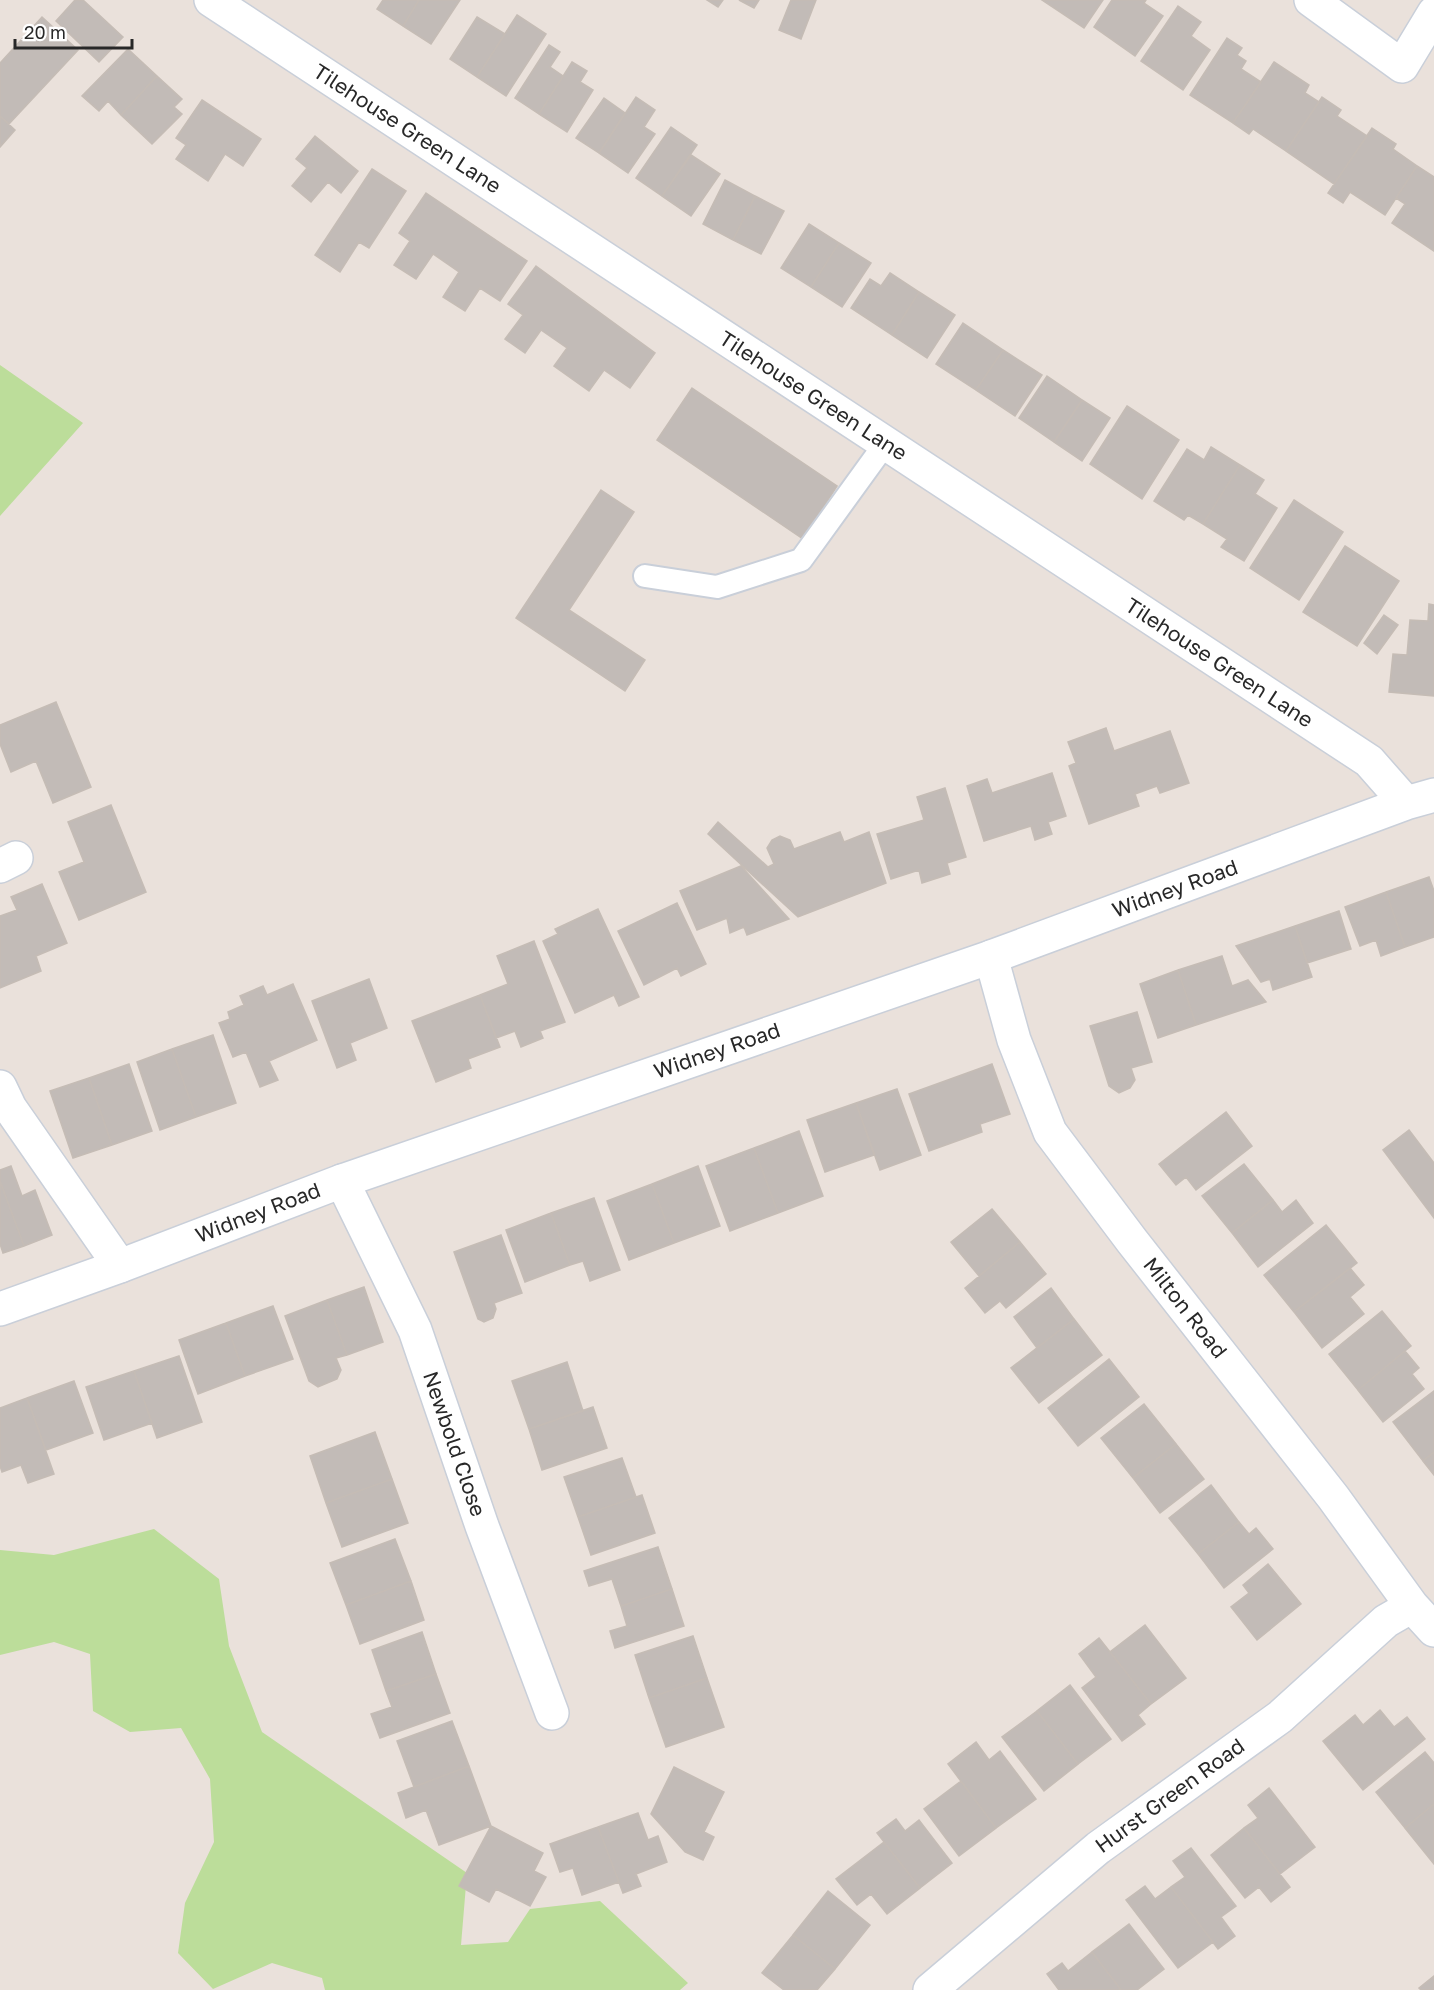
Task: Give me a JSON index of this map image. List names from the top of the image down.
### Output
{
  "streets": {
    "street": [
      "Tilehouse Green Lane",
      "Widney Road",
      "Milton Road",
      "Newbold Close",
      "Hurst Green Road"
    ]
  },
  "crossings": [
    ["Tilehouse Green Lane", "Widney Road"],
    ["Widney Road", "Milton Road"],
    ["Widney Road", "Newbold Close"],
    ["Milton Road", "Hurst Green Road"]
  ],
  "scale_bar": "20 m"
}
